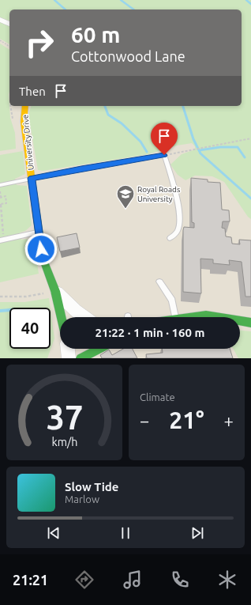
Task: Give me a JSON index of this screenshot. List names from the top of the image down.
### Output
{
  "streets": {
    "street": ["University Drive"]
  },
  "places": {
    "school or university": ["Royal Roads University"]
  },
  "page": {
    "turn": ["60 m", "Cottonwood Lane"],
    "then": "Then",
    "limit": "40",
    "trip": "21:22 · 1 min · 160 m",
    "tile": "Climate",
    "heat": ["−", "21°", "+"],
    "song": ["Slow Tide", "Marlow"],
    "tabs": "21:21",
    "gauge": ["37", "km/h"]
  }
}
